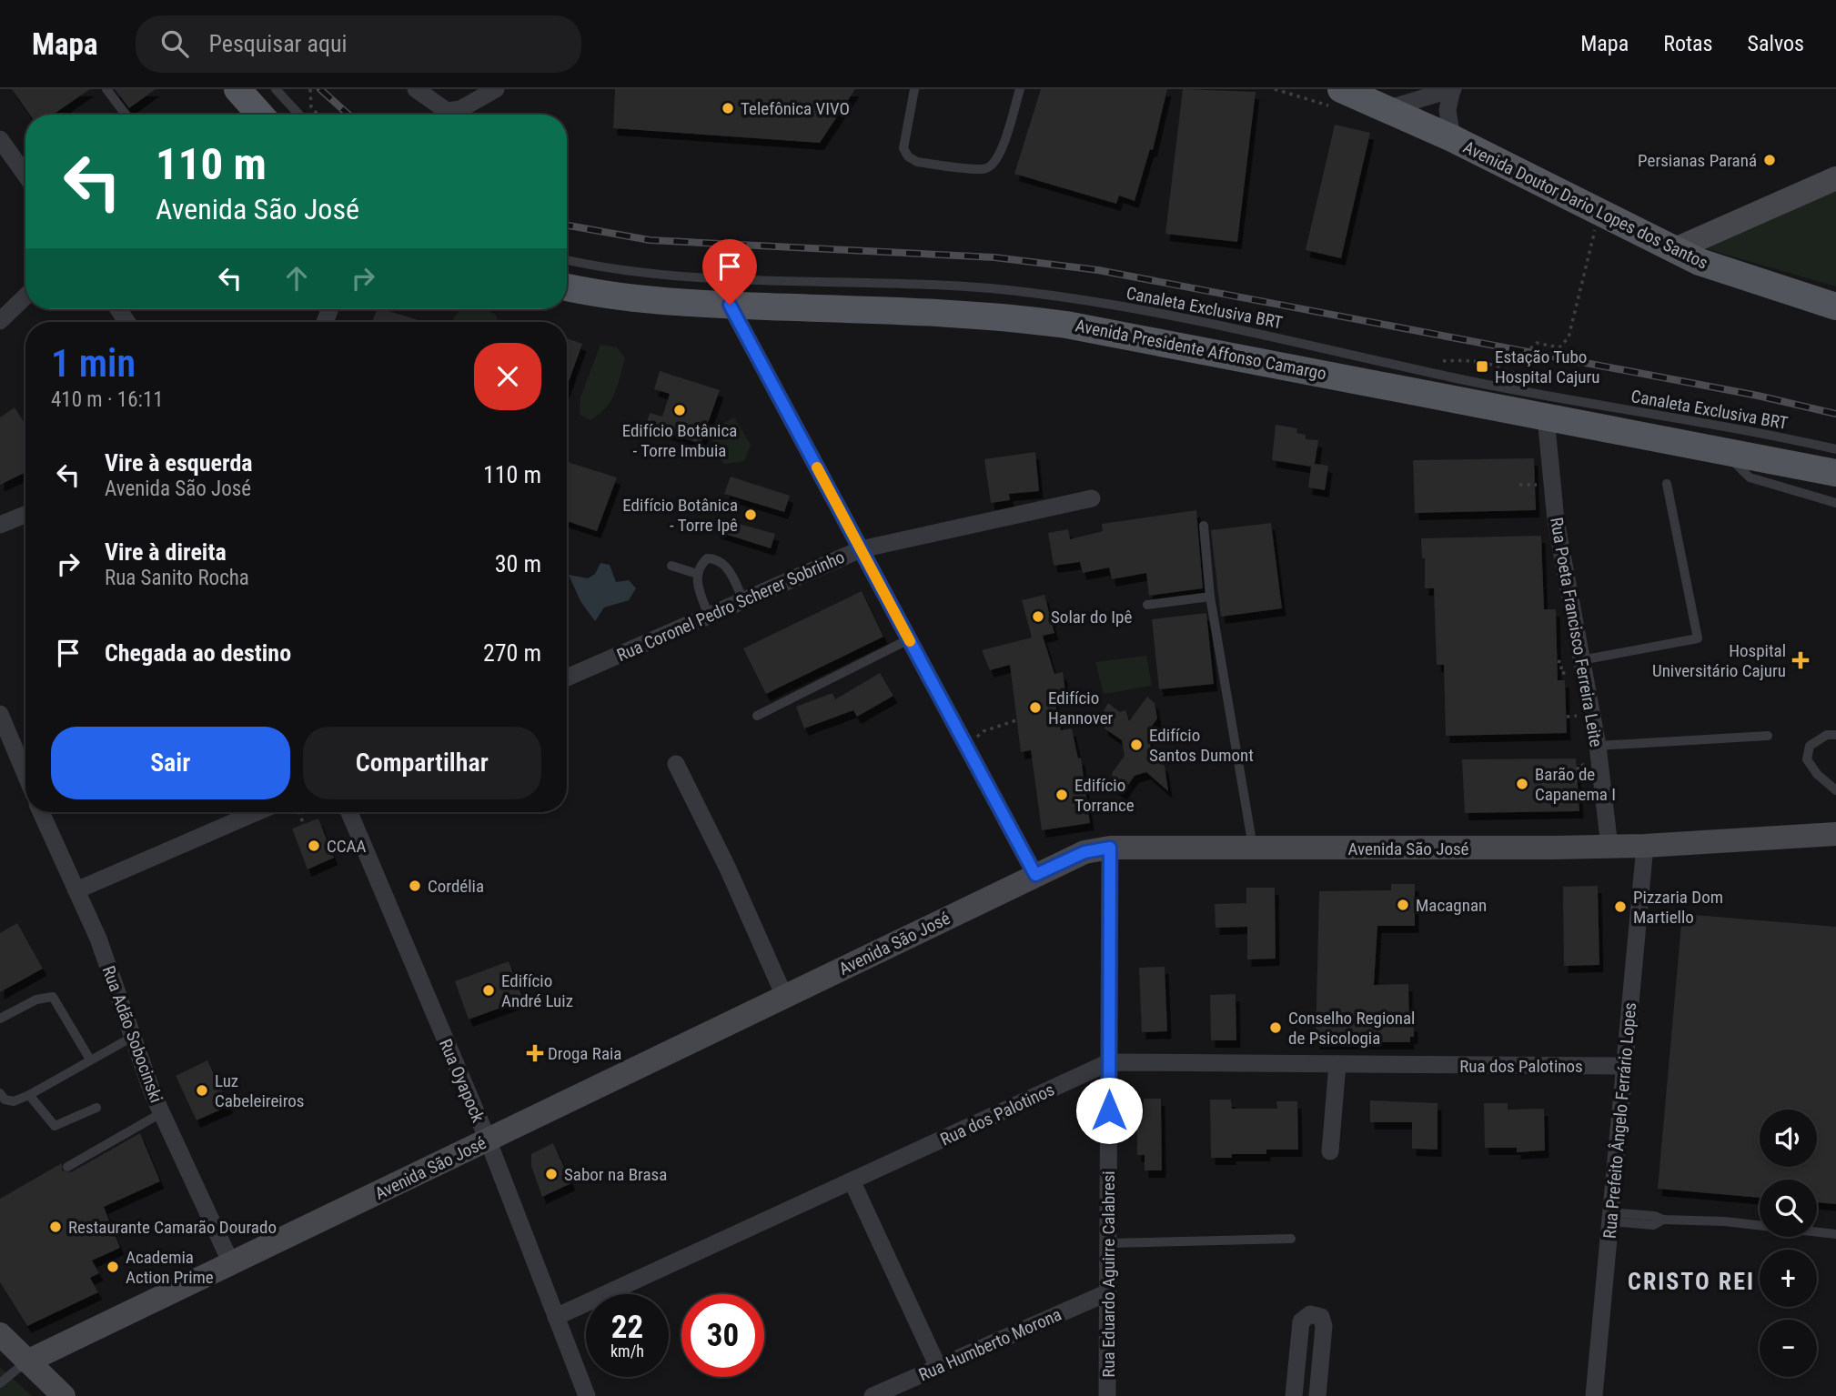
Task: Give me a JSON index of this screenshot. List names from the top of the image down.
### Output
{
  "streets": {
    "main road": ["Avenida Doutor Dario Lopes dos Santos", "Avenida Presidente Affonso Camargo"],
    "street": [
      "Rua Coronel Pedro Scherer Sobrinho",
      "Rua Poeta Francisco Ferreira Leite",
      "Avenida São José",
      "Rua Adão Sobocinski",
      "Rua dos Palotinos",
      "Rua Oyapock",
      "Rua Prefeito Ângelo Ferrário Lopes",
      "Rua Eduardo Aguirre Calabresi",
      "Rua Humberto Morona"
    ],
    "lane": ["Canaleta Exclusiva BRT"]
  },
  "crossings": [
    ["Avenida Presidente Affonso Camargo", "Rua Poeta Francisco Ferreira Leite"],
    ["Rua Poeta Francisco Ferreira Leite", "Avenida São José"],
    ["Avenida São José", "Rua Adão Sobocinski"],
    ["Avenida São José", "Rua Oyapock"],
    ["Avenida São José", "Rua Prefeito Ângelo Ferrário Lopes"],
    ["Avenida São José", "Rua Eduardo Aguirre Calabresi"],
    ["Rua dos Palotinos", "Rua Oyapock"],
    ["Rua dos Palotinos", "Rua Prefeito Ângelo Ferrário Lopes"],
    ["Rua dos Palotinos", "Rua Eduardo Aguirre Calabresi"],
    ["Rua Eduardo Aguirre Calabresi", "Rua Humberto Morona"]
  ],
  "districts": ["CRISTO REI"],
  "places": {
    "other": [
      "Telefônica VIVO",
      "Persianas Paraná",
      "Edifício Botânica - Torre Imbuia",
      "Edifício Botânica - Torre Ipê",
      "Solar do Ipê",
      "Edifício Hannover",
      "Edifício Santos Dumont",
      "Barão de Capanema I",
      "Edifício Torrance",
      "CCAA",
      "Cordélia",
      "Macagnan",
      "Pizzaria Dom Martiello",
      "Edifício André Luiz",
      "Conselho Regional de Psicologia",
      "Luz Cabeleireiros",
      "Sabor na Brasa",
      "Restaurante Camarão Dourado",
      "Academia Action Prime"
    ],
    "transit": ["Estação Tubo Hospital Cajuru"],
    "health": ["Hospital Universitário Cajuru", "Droga Raia"]
  },
  "page": {
    "header": "Mapa",
    "search": "Pesquisar aqui",
    "nav": ["Mapa", "Rotas", "Salvos"],
    "turn": ["110 m", "Avenida São José"],
    "heading": ["1 min", "410 m · 16:11"],
    "list": [
      {
        "name": "Vire à esquerda",
        "note": "Avenida São José",
        "value": "110 m"
      },
      {
        "name": "Vire à direita",
        "note": "Rua Sanito Rocha",
        "value": "30 m"
      },
      {
        "name": "Chegada ao destino",
        "value": "270 m"
      }
    ],
    "buttons": ["Sair", "Compartilhar"],
    "map_buttons": ["+", "−"],
    "speed": "22 km/h",
    "limit": "30"
  }
}
